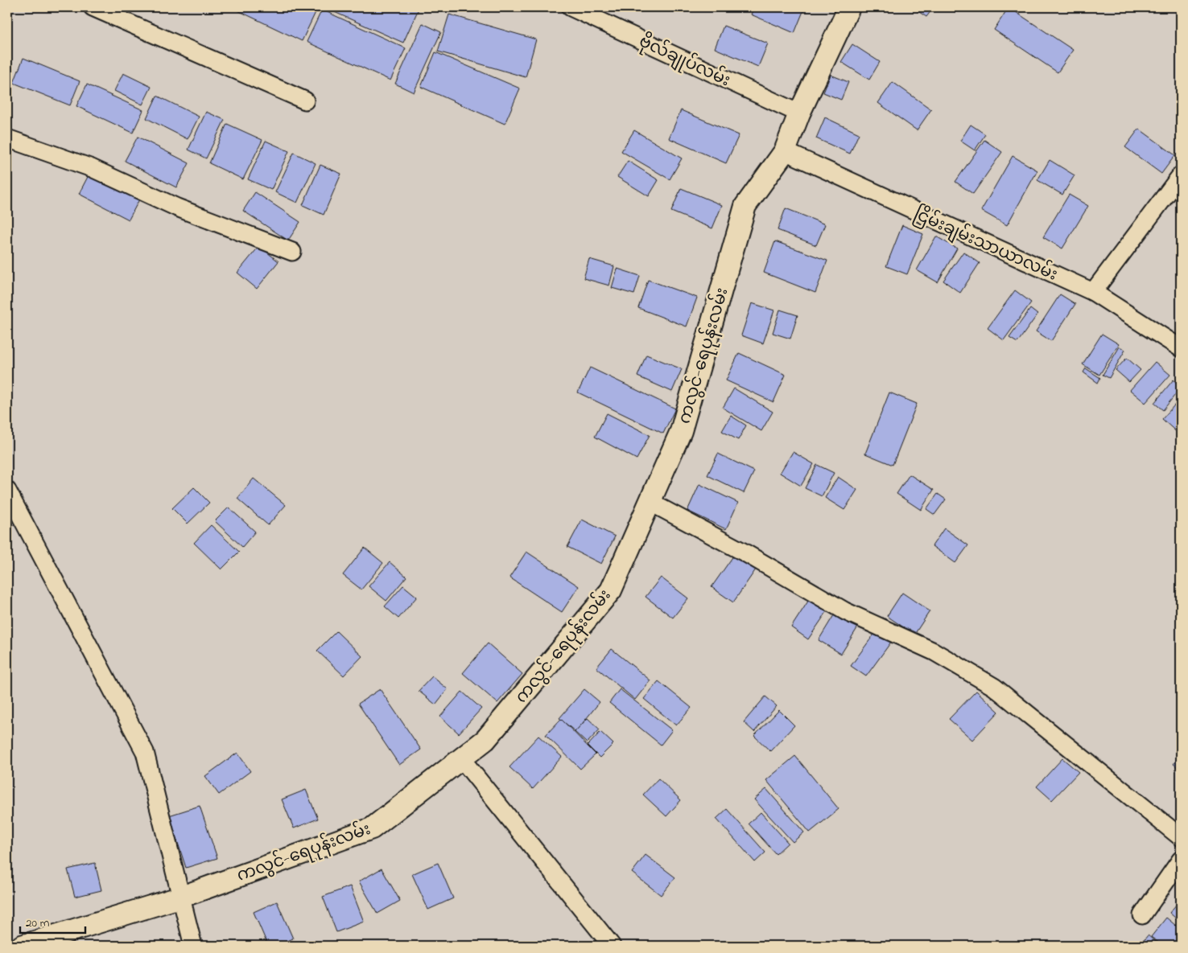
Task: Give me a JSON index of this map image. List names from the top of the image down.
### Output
{
  "streets": {
    "street": ["ဗိုလ်ချုပ်လမ်း", "ငြိမ်းချမ်းသာယာလမ်း", "ကလွင်-ရေပုန်းလမ်း"]
  },
  "crossings": [
    ["ဗိုလ်ချုပ်လမ်း", "ကလွင်-ရေပုန်းလမ်း"],
    ["ငြိမ်းချမ်းသာယာလမ်း", "ကလွင်-ရေပုန်းလမ်း"]
  ],
  "scale_bar": "20 m"
}
